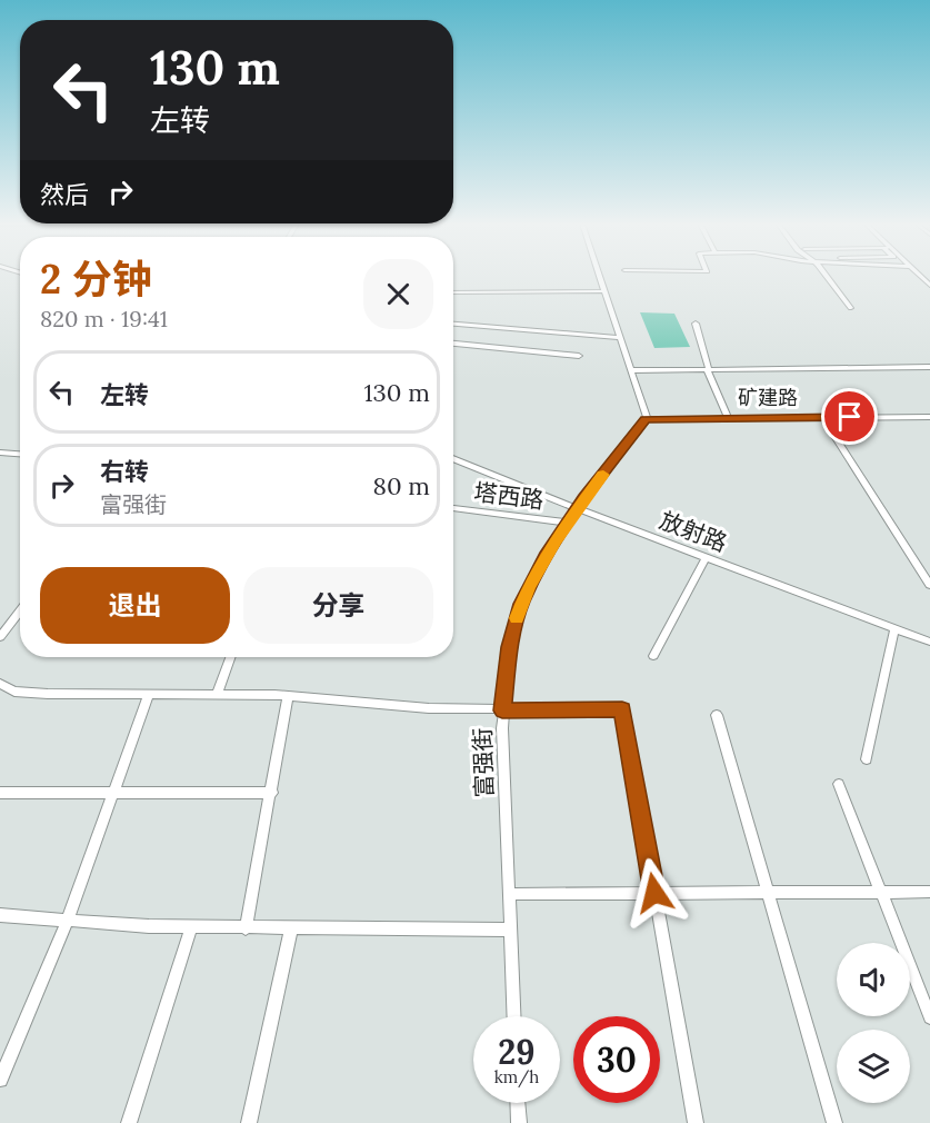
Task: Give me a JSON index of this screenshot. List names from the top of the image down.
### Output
{
  "streets": {
    "street": [
      "矿建路",
      "塔西路",
      "放射路",
      "富强街"
    ]
  },
  "crossings": [
    ["矿建路", "富强街"],
    ["塔西路", "富强街"],
    ["放射路", "富强街"]
  ],
  "page": {
    "turn": ["130 m", "左转"],
    "then": "然后",
    "heading": ["2 分钟", "820 m · 19:41"],
    "list": [
      {
        "name": "左转",
        "value": "130 m"
      },
      {
        "name": "右转",
        "note": "富强街",
        "value": "80 m"
      }
    ],
    "buttons": ["退出", "分享"],
    "speed": "29 km/h",
    "limit": "30"
  }
}
